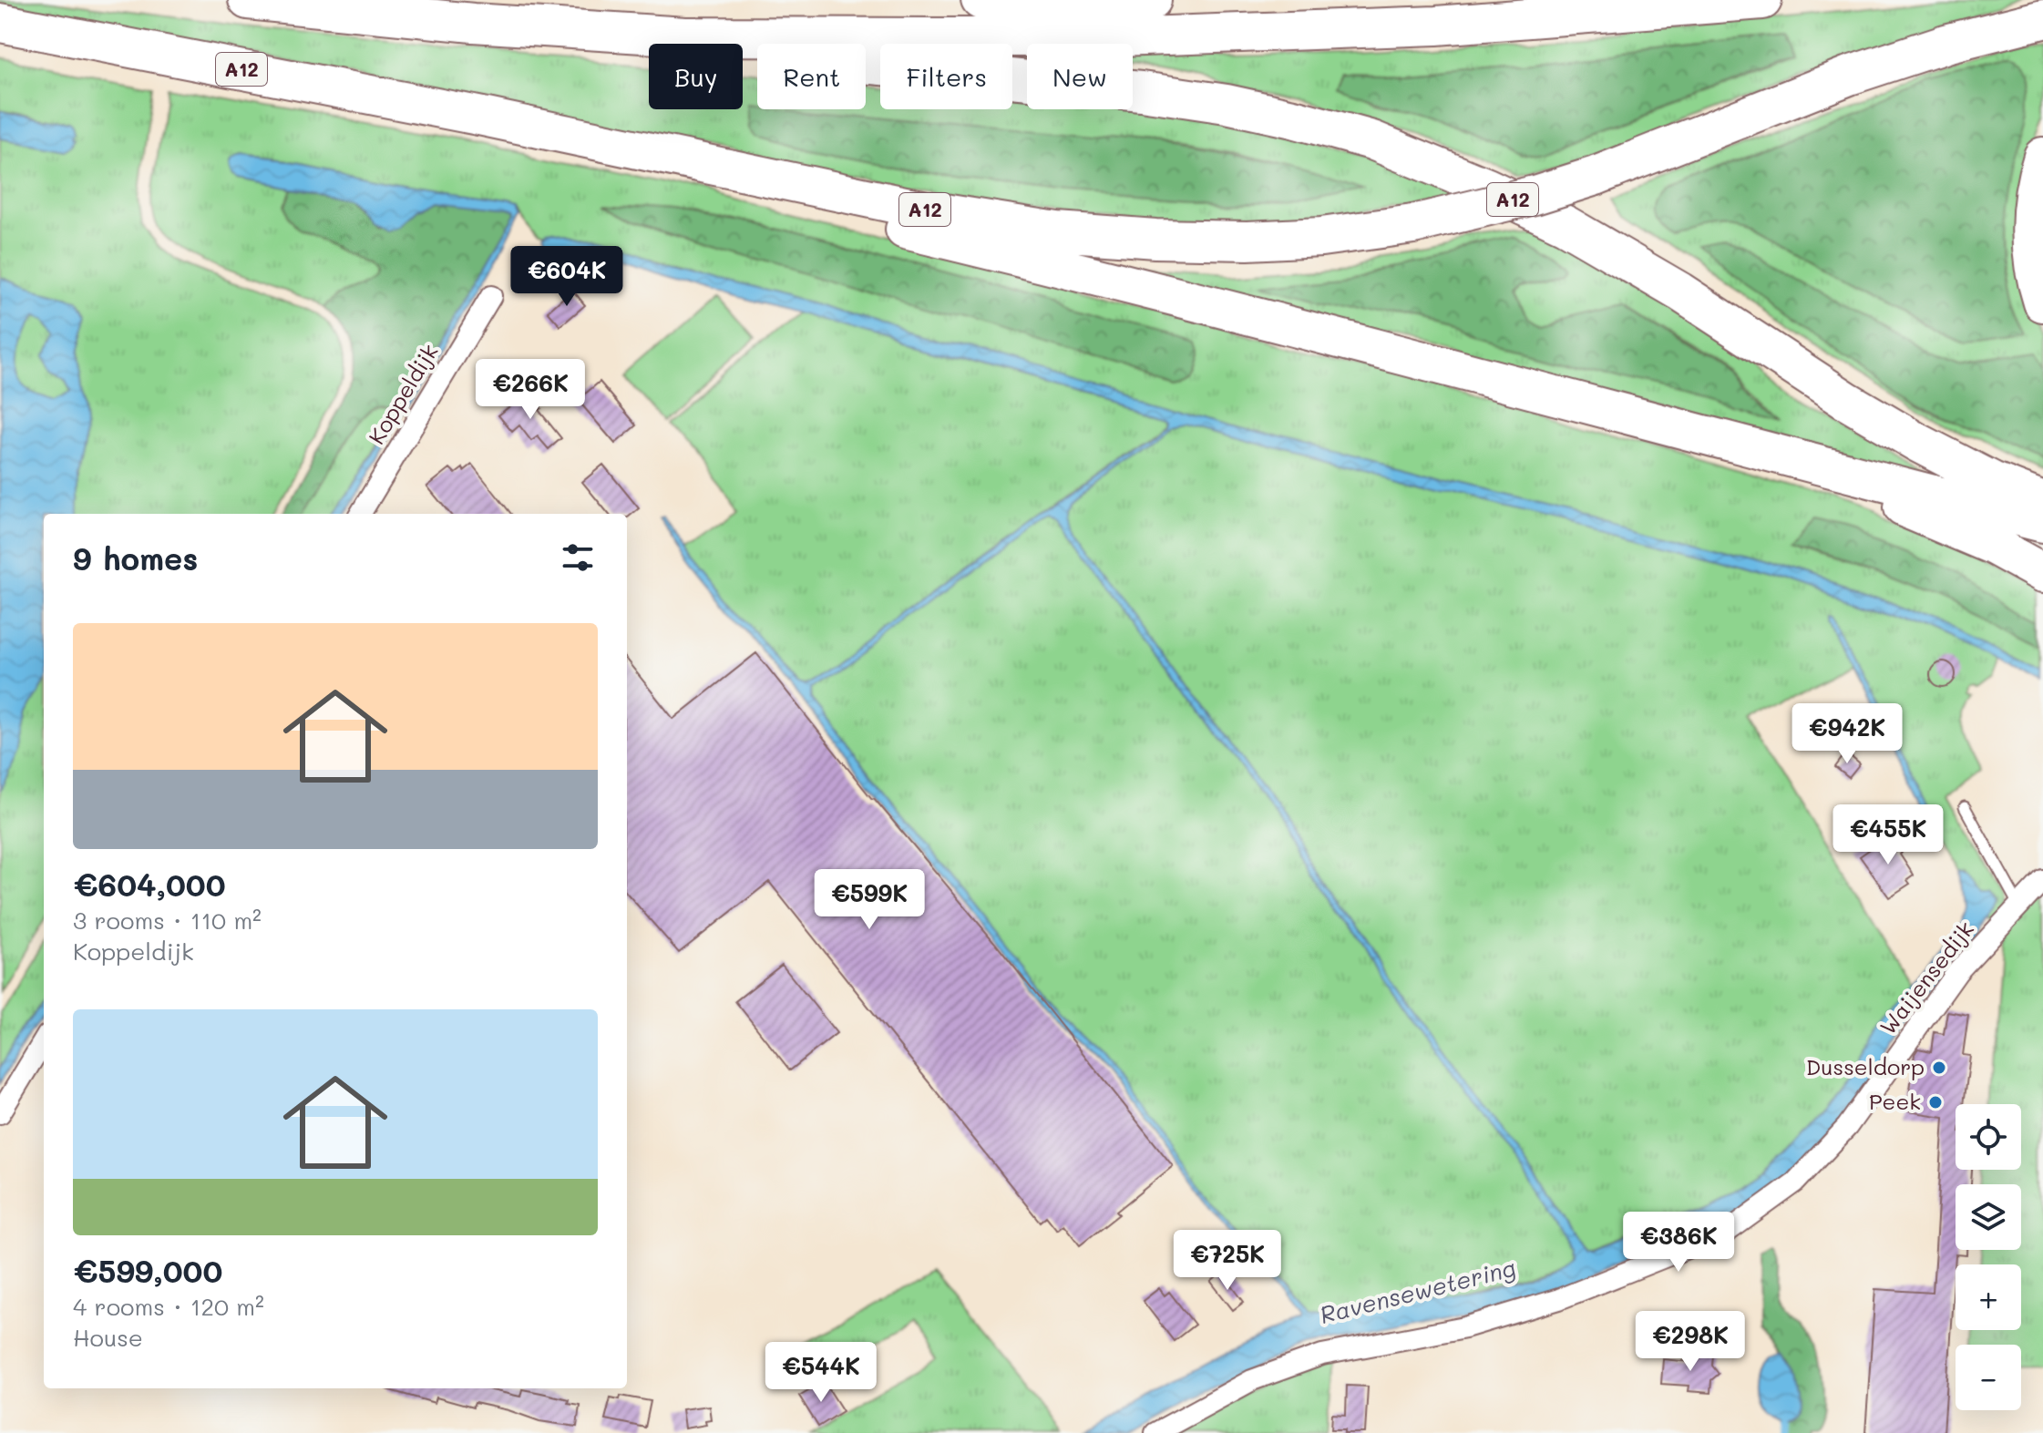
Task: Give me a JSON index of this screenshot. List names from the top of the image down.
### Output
{
  "streets": {
    "highway": ["A12"],
    "street": ["Koppeldijk", "Waijensedijk"]
  },
  "water": ["Ravensewetering"],
  "places": ["Dusseldorp", "Peek"],
  "page": {
    "chip": [
      "Buy",
      "Rent",
      "Filters",
      "New"
    ],
    "price": [
      "€604K",
      "€266K",
      "€942K",
      "€455K",
      "€599K",
      "€386K",
      "€725K",
      "€298K",
      "€544K"
    ],
    "heading": "9 homes",
    "list": [
      {
        "name": "€604,000",
        "note": "3 rooms · 110 m² · Koppeldijk"
      },
      {
        "name": "€599,000",
        "note": "4 rooms · 120 m² · House"
      }
    ],
    "map_buttons": ["+", "−"]
  }
}
